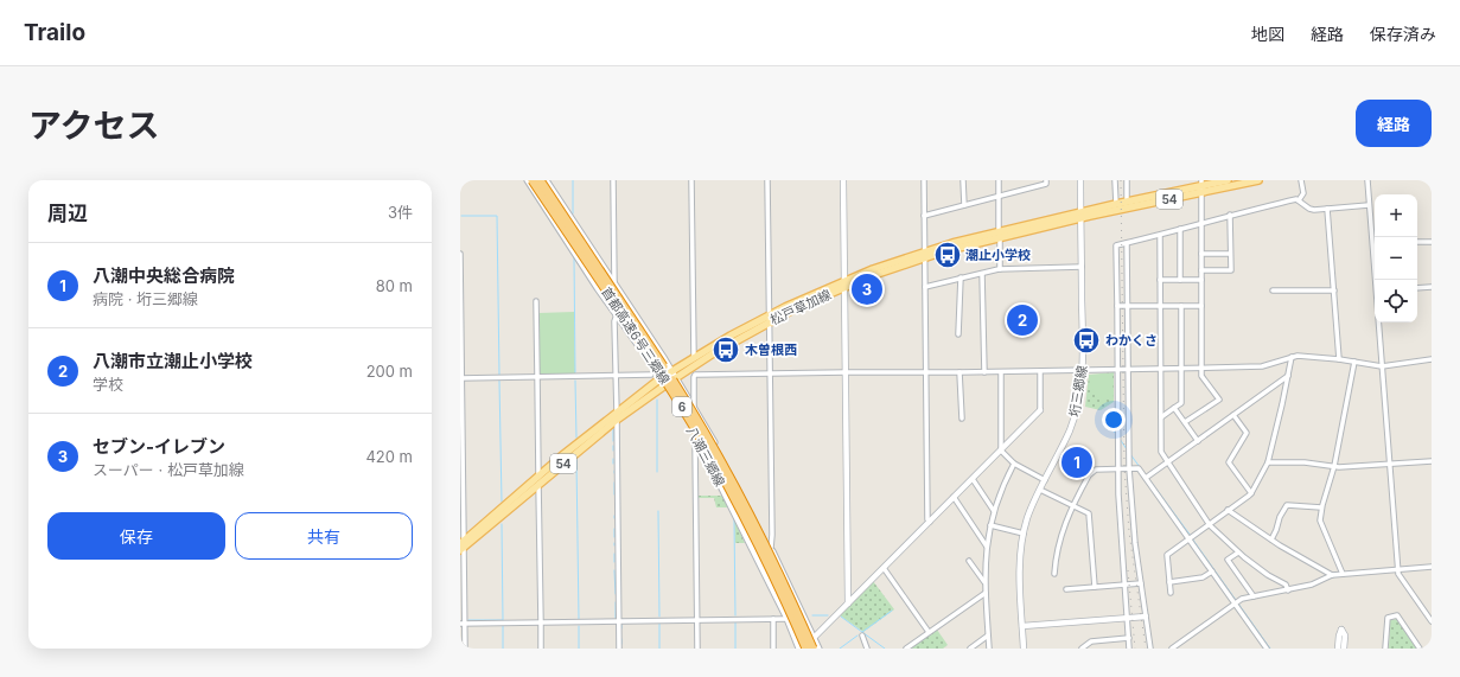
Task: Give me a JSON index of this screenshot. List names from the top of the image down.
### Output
{
  "streets": {
    "highway": ["首都高速6号三郷線", "6"],
    "main road": ["54", "松戸草加線", "八潮三郷線"],
    "street": ["垳三郷線"]
  },
  "crossings": [
    ["松戸草加線", "垳三郷線"],
    ["松戸草加線", "八潮三郷線"]
  ],
  "places": {
    "bus stop": ["潮止小学校", "わかくさ", "木曽根西"]
  },
  "page": {
    "header": "Trailo",
    "nav": ["地図", "経路", "保存済み"],
    "title": "アクセス",
    "buttons": [
      "経路",
      ["保存", "共有"]
    ],
    "heading": ["周辺", "3件"],
    "map_buttons": ["+", "−"],
    "list": [
      {
        "mark": "1",
        "name": "八潮中央総合病院",
        "note": "病院 · 垳三郷線",
        "value": "80 m"
      },
      {
        "mark": "2",
        "name": "八潮市立潮止小学校",
        "note": "学校",
        "value": "200 m"
      },
      {
        "mark": "3",
        "name": "セブン-イレブン",
        "note": "スーパー · 松戸草加線",
        "value": "420 m"
      }
    ],
    "pins": ["3", "2", "1"]
  }
}
